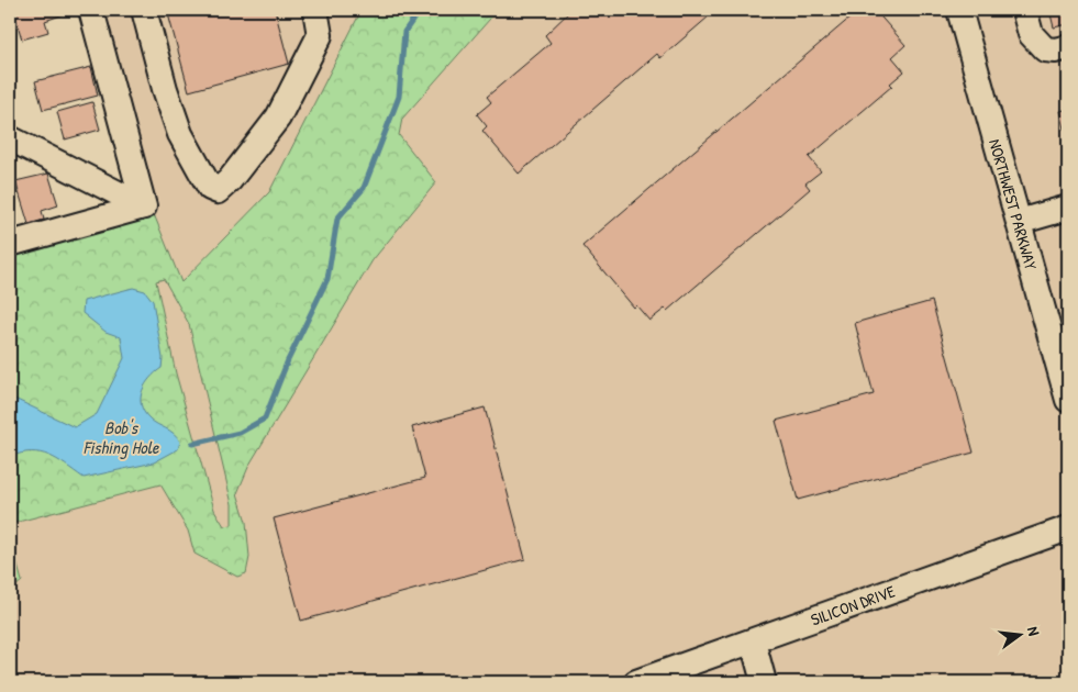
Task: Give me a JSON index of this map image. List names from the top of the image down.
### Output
{
  "streets": {
    "street": ["NORTHWEST PARKWAY", "SILICON DRIVE"]
  },
  "water": ["Bob's Fishing Hole"],
  "north": "right"
}
